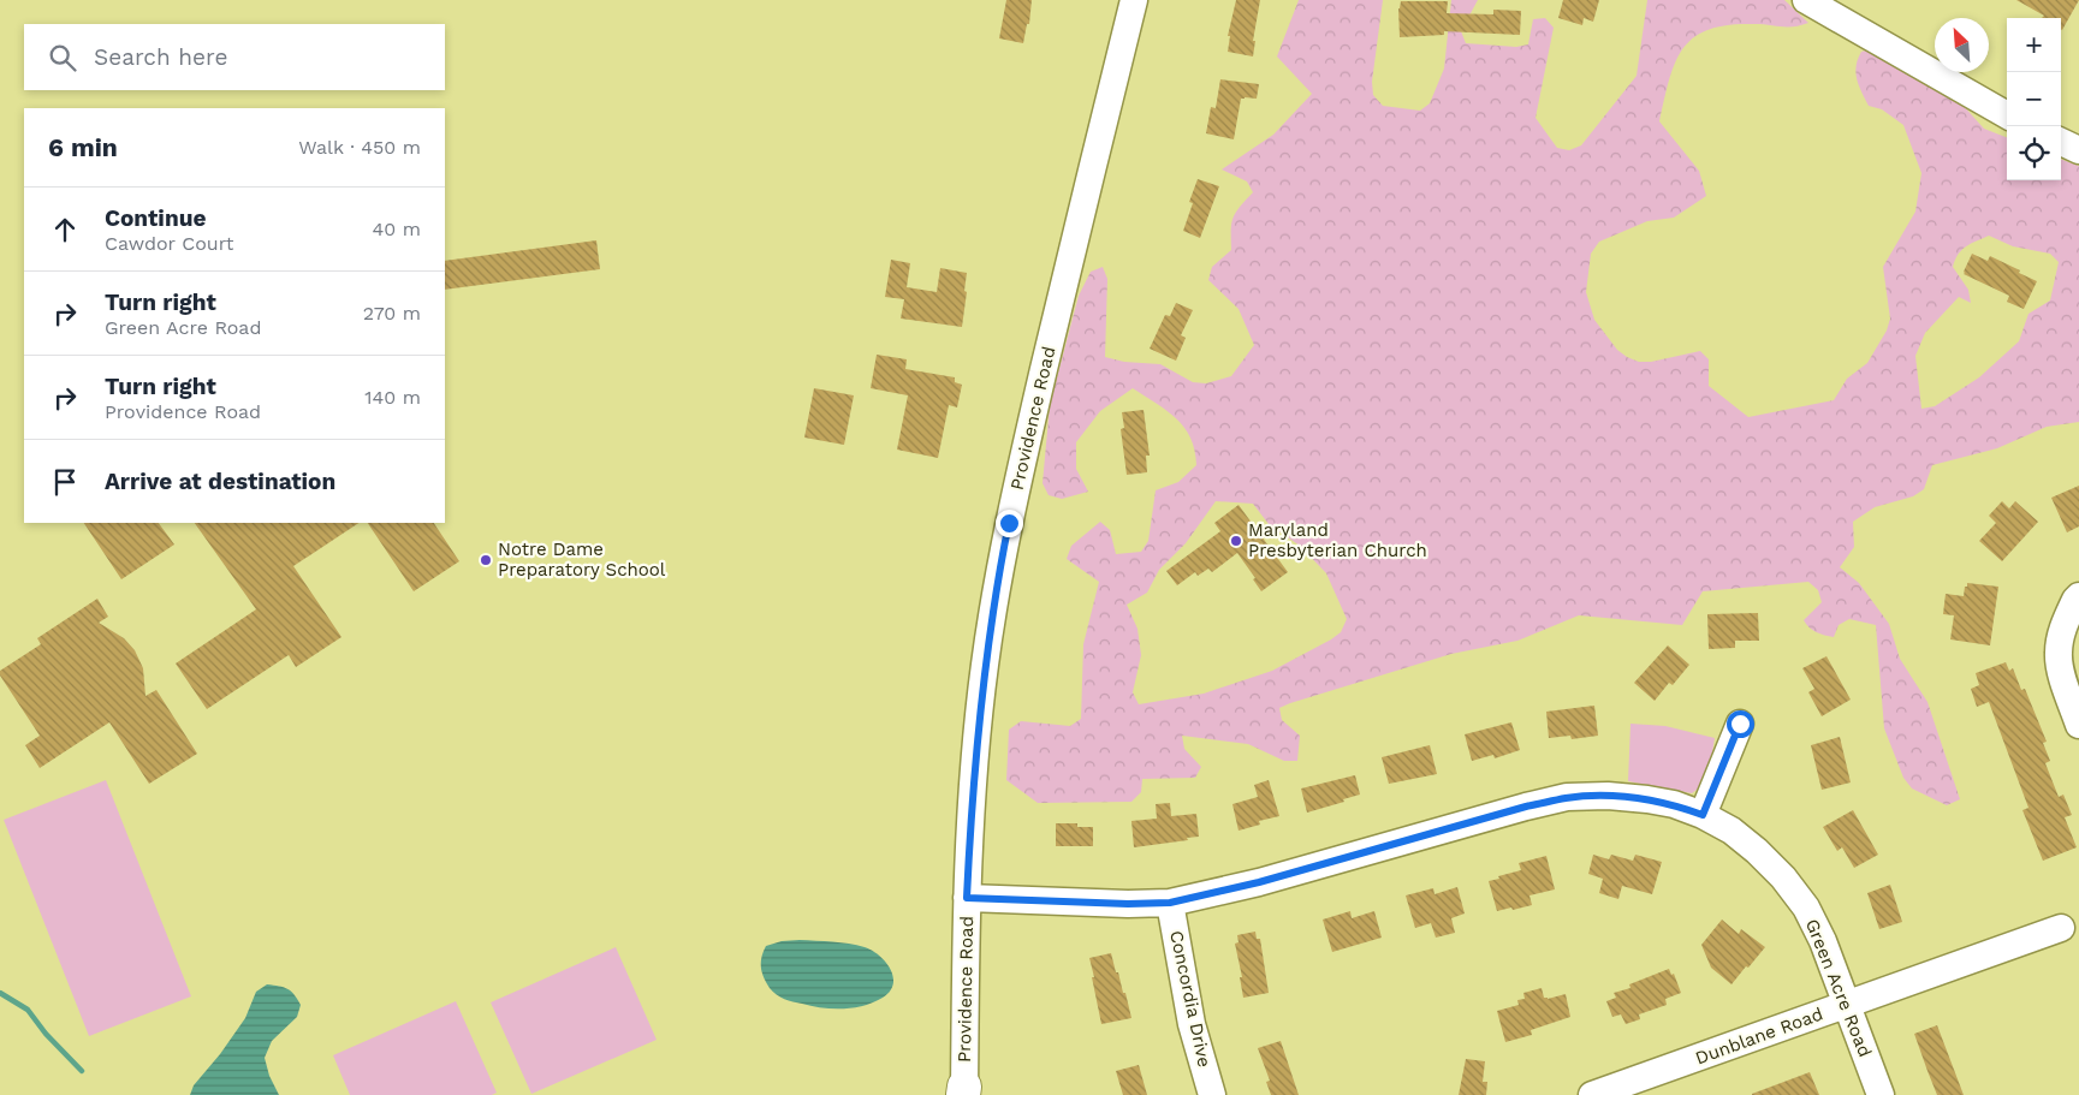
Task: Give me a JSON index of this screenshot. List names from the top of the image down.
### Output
{
  "streets": {
    "street": [
      "Providence Road",
      "Green Acre Road",
      "Concordia Drive",
      "Dunblane Road"
    ]
  },
  "crossings": [
    ["Providence Road", "Green Acre Road"],
    ["Green Acre Road", "Concordia Drive"],
    ["Green Acre Road", "Dunblane Road"]
  ],
  "places": ["Maryland Presbyterian Church", "Notre Dame Preparatory School"],
  "north": "top left",
  "page": {
    "map_buttons": ["+", "−"],
    "search": "Search here",
    "heading": ["6 min", "Walk · 450 m"],
    "list": [
      ["Continue", "Cawdor Court", "40 m"],
      ["Turn right", "Green Acre Road", "270 m"],
      ["Turn right", "Providence Road", "140 m"],
      "Arrive at destination"
    ]
  }
}
